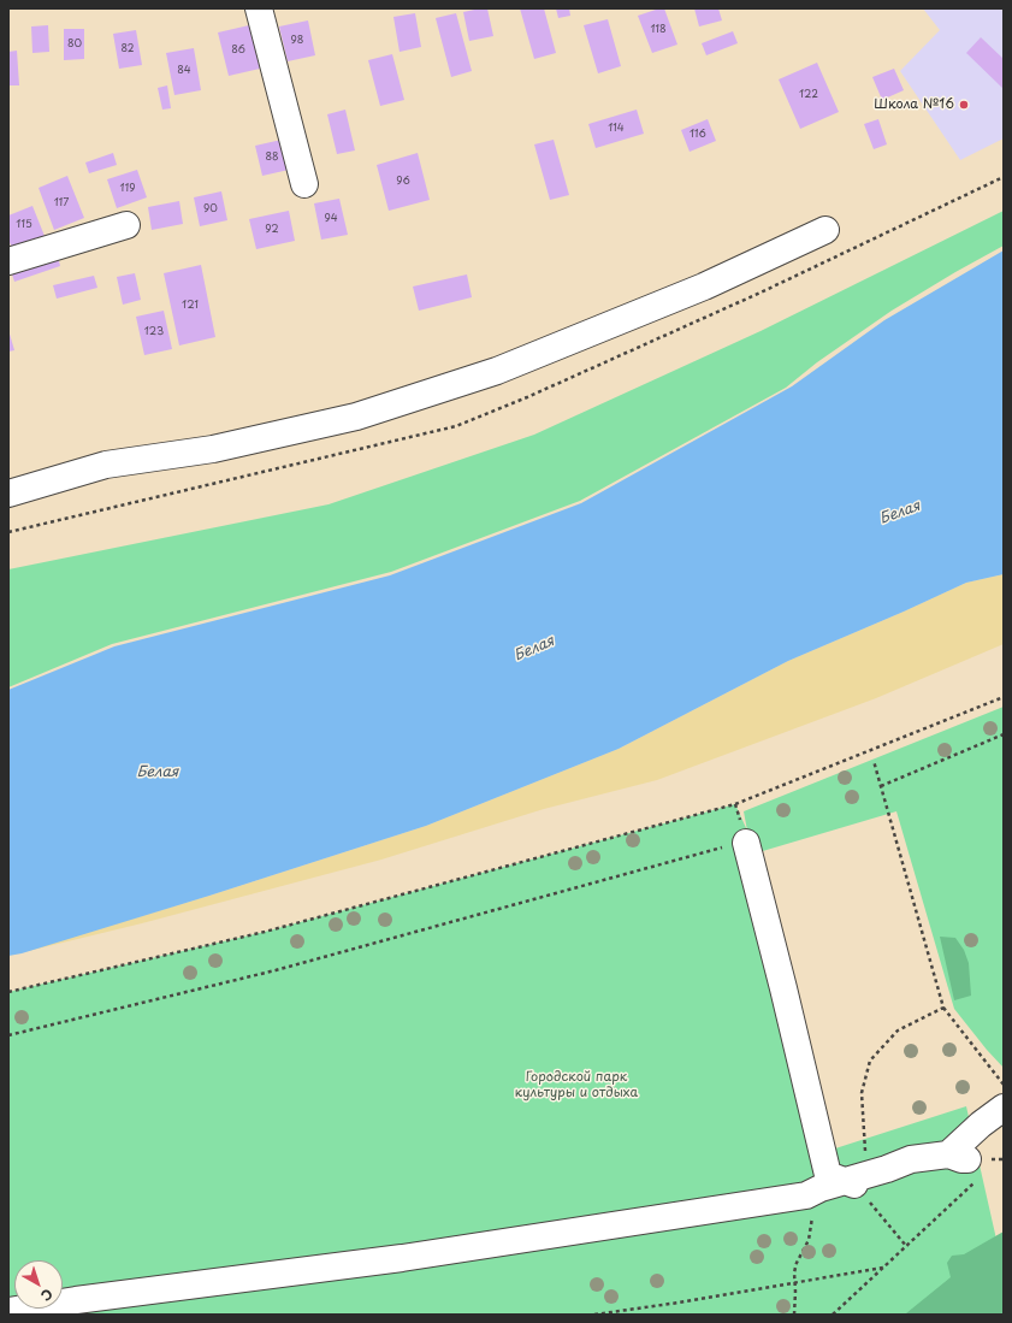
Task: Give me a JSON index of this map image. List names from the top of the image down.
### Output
{
  "water": ["Белая"],
  "parks": ["Городской парк культуры и отдыха"],
  "places": ["Школа №16"],
  "house_numbers": [
    "118",
    "98",
    "80",
    "82",
    "86",
    "84",
    "122",
    "114",
    "116",
    "88",
    "96",
    "119",
    "117",
    "90",
    "94",
    "115",
    "92",
    "121",
    "123"
  ],
  "north": "bottom right"
}
